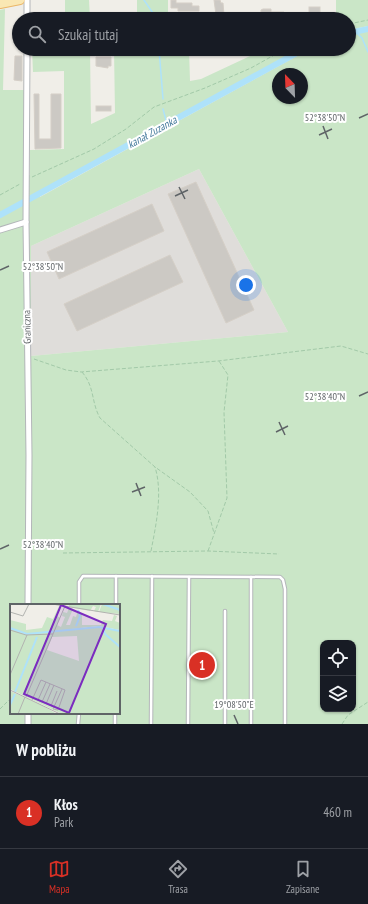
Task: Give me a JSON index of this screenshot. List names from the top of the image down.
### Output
{
  "streets": {
    "street": ["Graniczna"]
  },
  "water": ["kanał Zuzanka"],
  "north": "top left",
  "page": {
    "search": "Szukaj tutaj",
    "pins": "1",
    "heading": "W pobliżu",
    "list": [
      {
        "mark": "1",
        "name": "Kłos",
        "note": "Park",
        "value": "460 m"
      }
    ],
    "nav": ["Mapa", "Trasa", "Zapisane"]
  },
  "coordinates": ["52°38'50\"N", "52°38'40\"N", "19°08'50\"E"]
}
